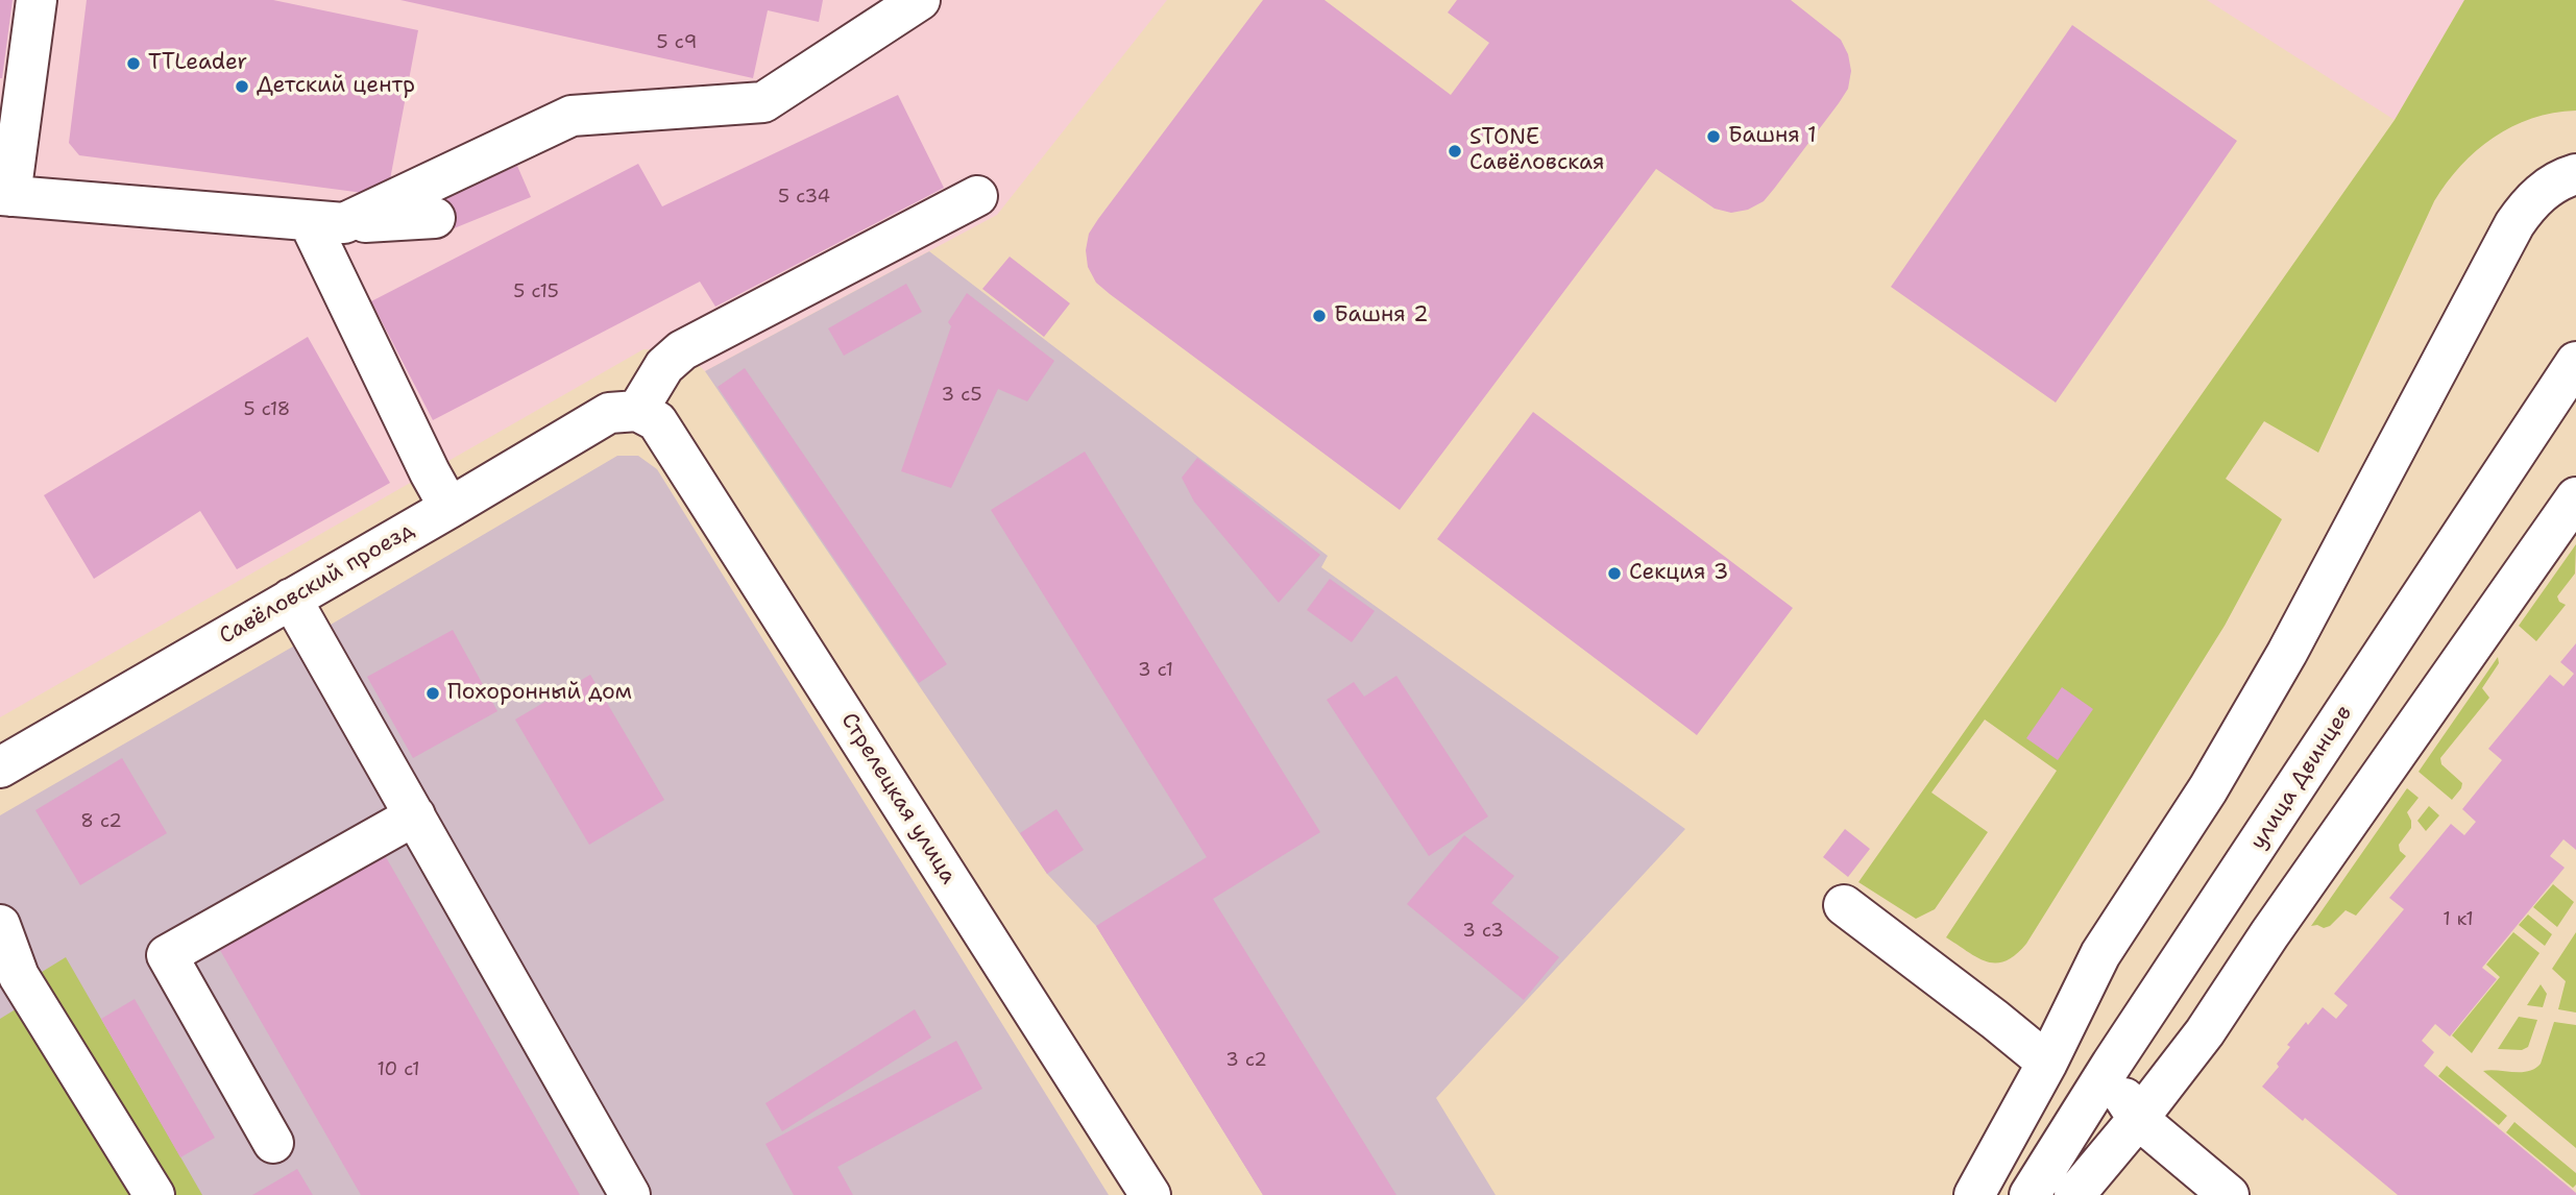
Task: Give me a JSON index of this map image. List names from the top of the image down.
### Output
{
  "streets": {
    "street": ["Савёловский проезд", "улица Двинцев", "Стрелецкая улица"]
  },
  "crossings": [
    ["Савёловский проезд", "Стрелецкая улица"]
  ],
  "places": [
    "TTLeader",
    "Детский центр",
    "Башня 1",
    "STONE Савёловская",
    "Башня 2",
    "Секция 3",
    "Похоронный дом"
  ],
  "house_numbers": [
    "5 с9",
    "5 с34",
    "5 с15",
    "3 с5",
    "5 с18",
    "3 с1",
    "8 с2",
    "1 к1",
    "3 с3",
    "3 с2",
    "10 с1"
  ]
}
